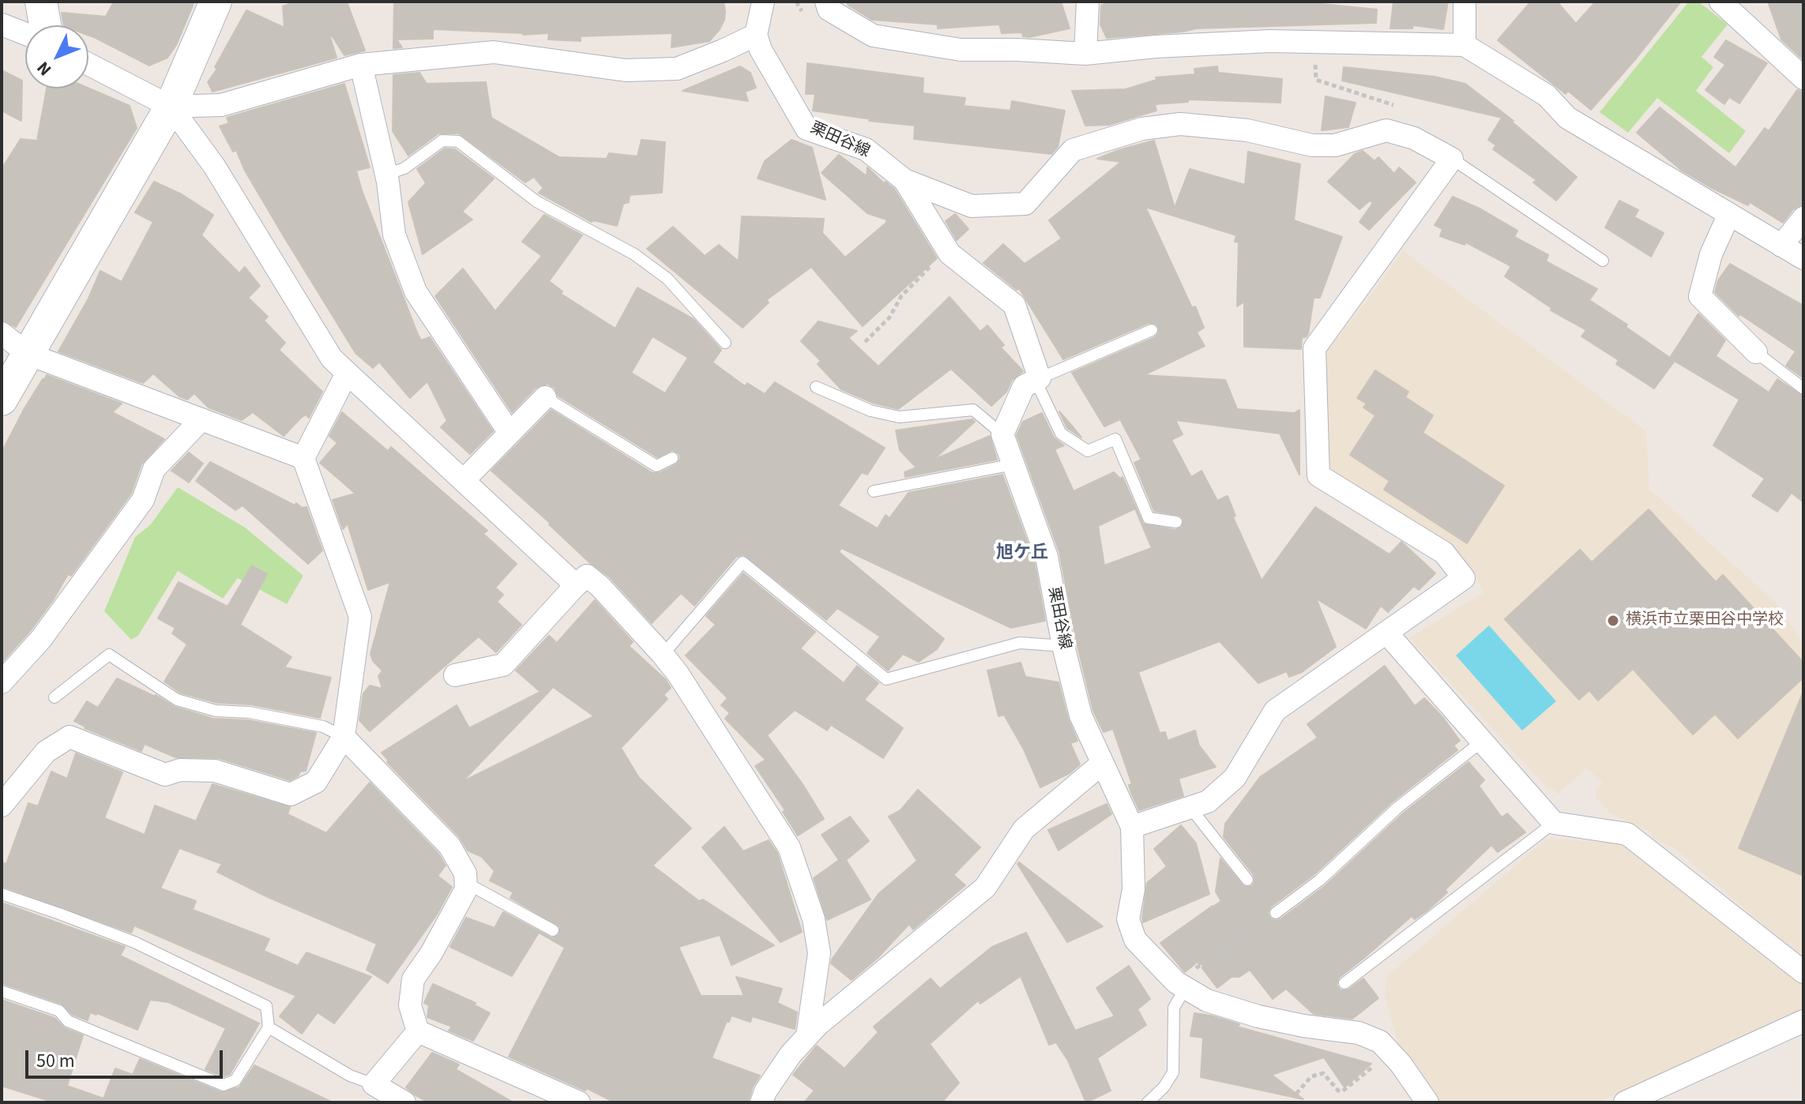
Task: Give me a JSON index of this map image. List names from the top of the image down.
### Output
{
  "streets": {
    "street": ["栗田谷線"]
  },
  "districts": ["旭ケ丘"],
  "places": ["横浜市立栗田谷中学校"],
  "scale_bar": "50 m",
  "north": "bottom left"
}
